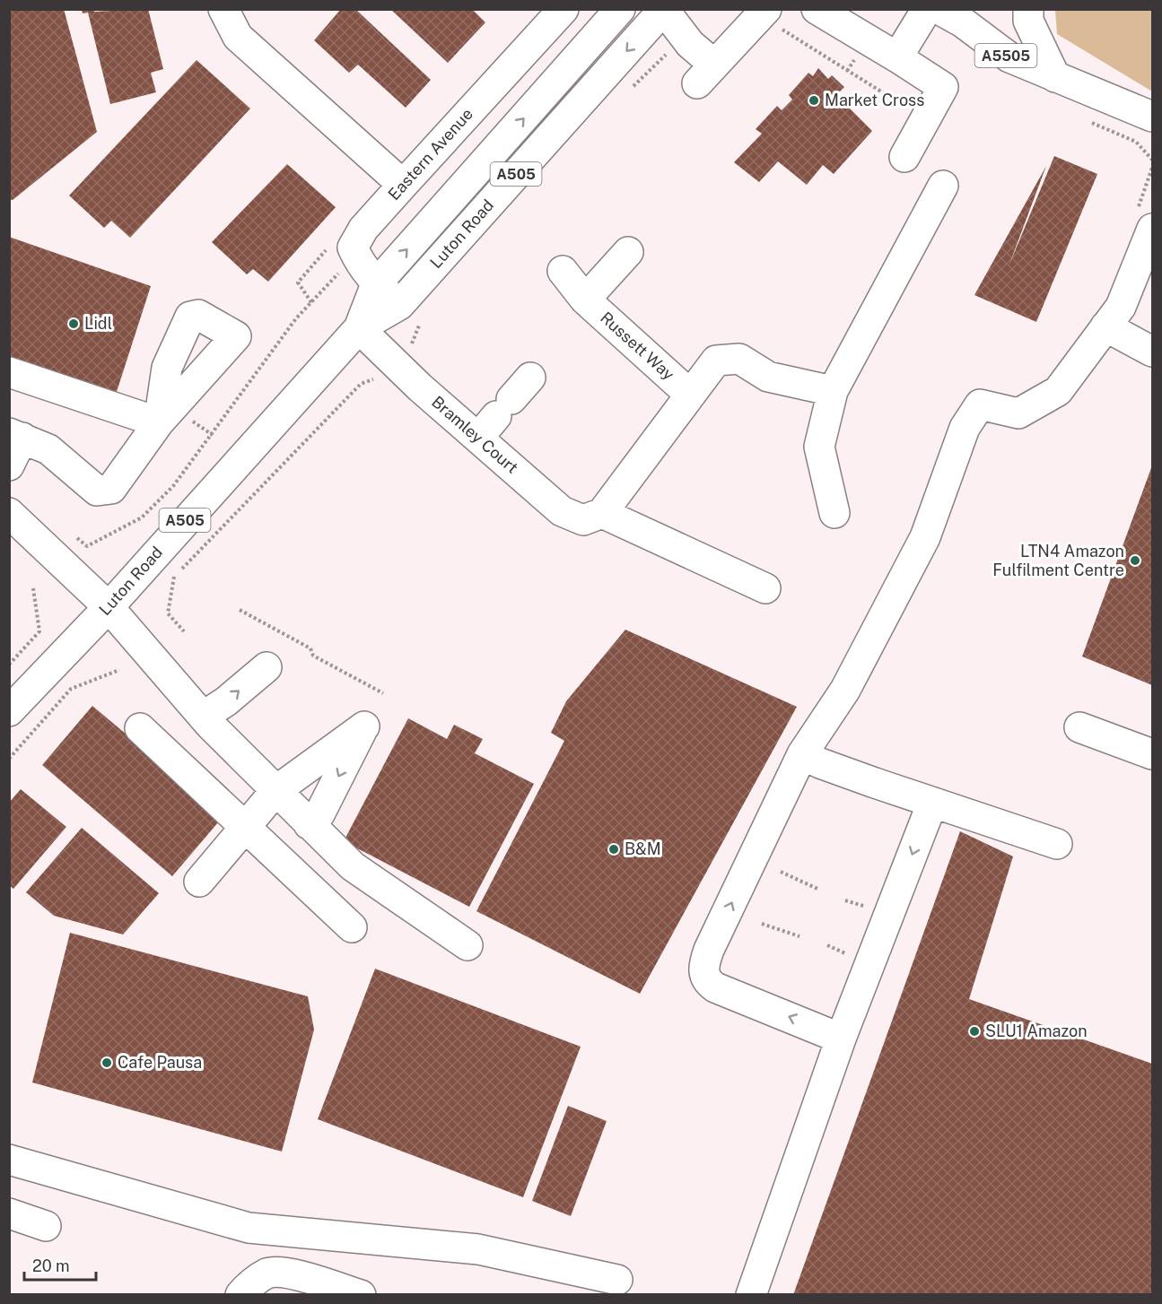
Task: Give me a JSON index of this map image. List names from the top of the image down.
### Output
{
  "streets": {
    "street": [
      "A5505",
      "Eastern Avenue",
      "A505",
      "Luton Road",
      "Russett Way",
      "Bramley Court"
    ]
  },
  "crossings": [
    ["Eastern Avenue", "Luton Road"],
    ["Luton Road", "Bramley Court"]
  ],
  "places": [
    "Market Cross",
    "Lidl",
    "LTN4 Amazon Fulfilment Centre",
    "B&M",
    "SLU1 Amazon",
    "Cafe Pausa"
  ],
  "scale_bar": "20 m"
}
